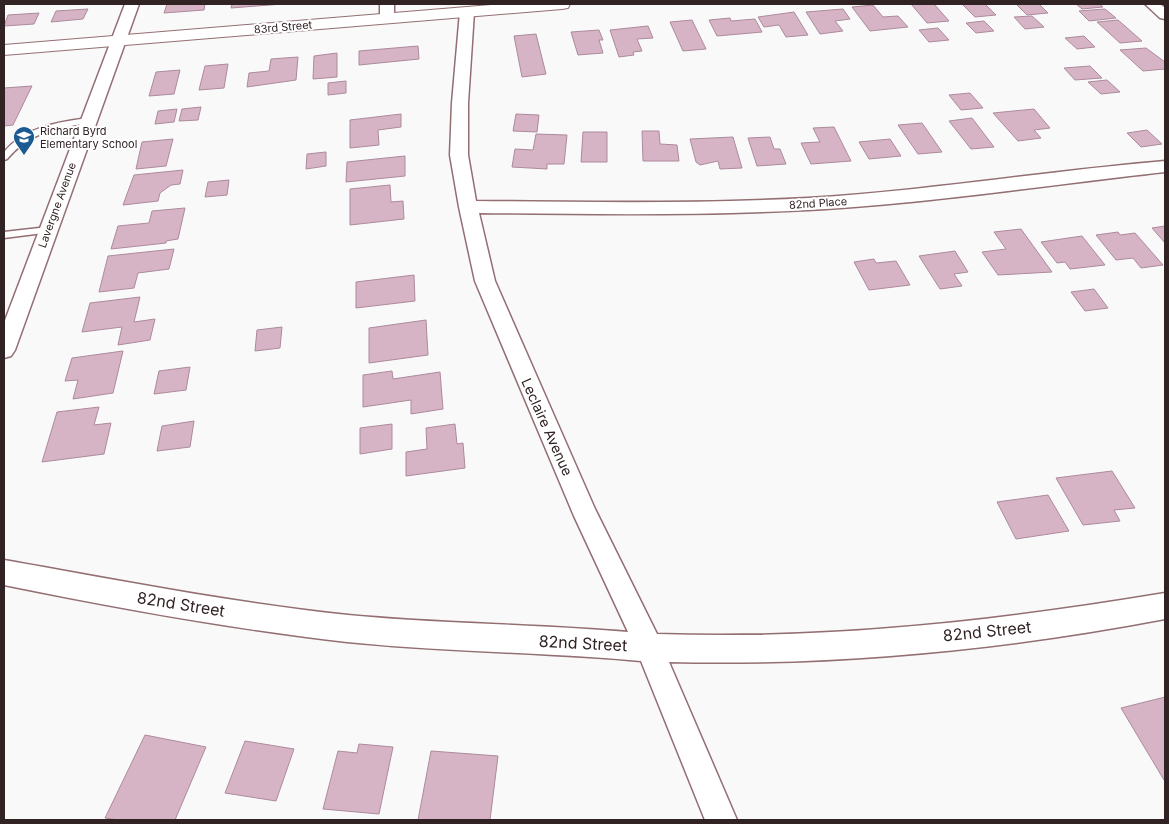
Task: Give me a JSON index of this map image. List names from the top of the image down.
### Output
{
  "streets": {
    "street": [
      "83rd Street",
      "82nd Place",
      "Lavergne Avenue",
      "Leclaire Avenue",
      "82nd Street"
    ]
  },
  "crossings": [
    ["83rd Street", "Lavergne Avenue"],
    ["83rd Street", "Leclaire Avenue"],
    ["82nd Place", "Leclaire Avenue"],
    ["Leclaire Avenue", "82nd Street"]
  ],
  "places": {
    "school or university": ["Richard Byrd Elementary School"]
  }
}
